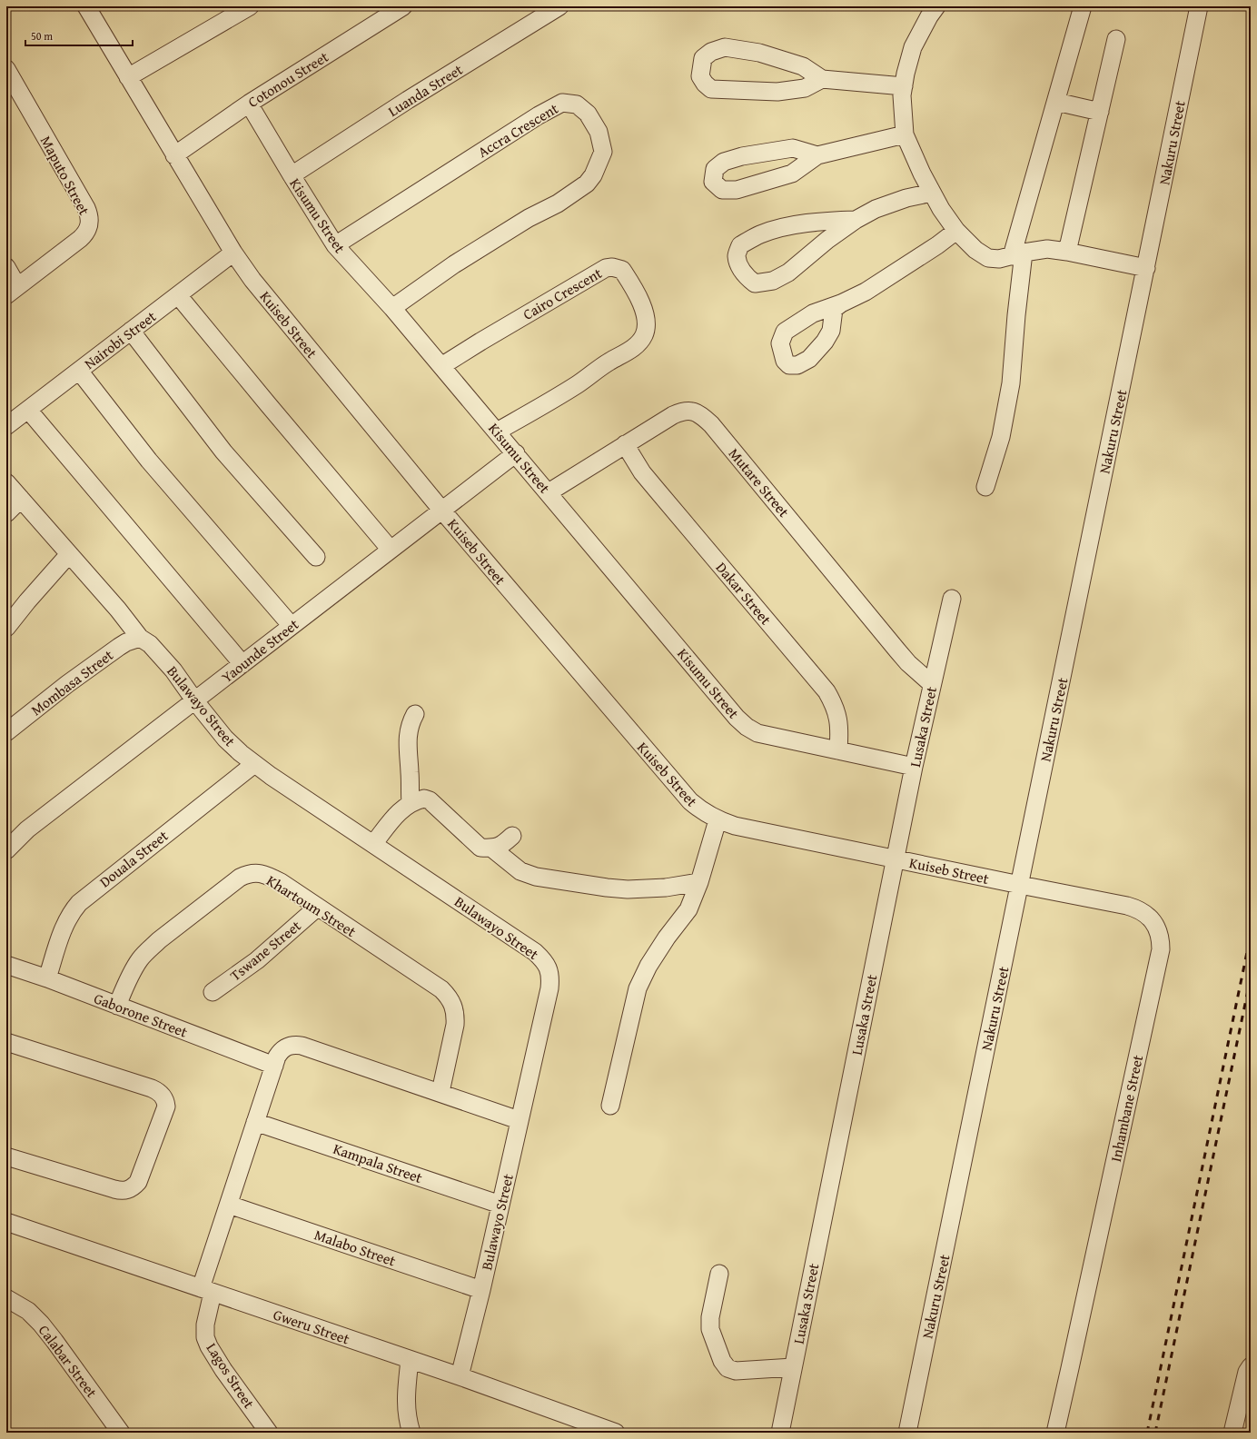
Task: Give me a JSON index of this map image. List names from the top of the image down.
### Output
{
  "streets": {
    "street": [
      "Cotonou Street",
      "Luanda Street",
      "Accra Crescent",
      "Nakuru Street",
      "Maputo Street",
      "Kisumu Street",
      "Cairo Crescent",
      "Kuiseb Street",
      "Nairobi Street",
      "Mutare Street",
      "Dakar Street",
      "Yaounde Street",
      "Mombasa Street",
      "Bulawayo Street",
      "Lusaka Street",
      "Douala Street",
      "Khartoum Street",
      "Tswane Street",
      "Gaborone Street",
      "Inhambane Street",
      "Kampala Street",
      "Malabo Street",
      "Gweru Street",
      "Calabar Street",
      "Lagos Street"
    ]
  },
  "crossings": [
    ["Cotonou Street", "Kisumu Street"],
    ["Cotonou Street", "Kuiseb Street"],
    ["Luanda Street", "Kisumu Street"],
    ["Accra Crescent", "Kisumu Street"],
    ["Nakuru Street", "Kuiseb Street"],
    ["Nakuru Street", "Inhambane Street"],
    ["Kisumu Street", "Cairo Crescent"],
    ["Kisumu Street", "Mutare Street"],
    ["Kisumu Street", "Dakar Street"],
    ["Kisumu Street", "Yaounde Street"],
    ["Kisumu Street", "Lusaka Street"],
    ["Kuiseb Street", "Nairobi Street"],
    ["Kuiseb Street", "Yaounde Street"],
    ["Kuiseb Street", "Lusaka Street"],
    ["Kuiseb Street", "Inhambane Street"],
    ["Mutare Street", "Dakar Street"],
    ["Mutare Street", "Lusaka Street"],
    ["Yaounde Street", "Bulawayo Street"],
    ["Mombasa Street", "Bulawayo Street"],
    ["Bulawayo Street", "Douala Street"],
    ["Bulawayo Street", "Kampala Street"],
    ["Bulawayo Street", "Malabo Street"],
    ["Bulawayo Street", "Gweru Street"],
    ["Bulawayo Street", "Lagos Street"],
    ["Douala Street", "Gaborone Street"],
    ["Khartoum Street", "Tswane Street"],
    ["Khartoum Street", "Gaborone Street"],
    ["Khartoum Street", "Lagos Street"],
    ["Gaborone Street", "Lagos Street"],
    ["Kampala Street", "Lagos Street"],
    ["Malabo Street", "Lagos Street"],
    ["Gweru Street", "Lagos Street"]
  ],
  "scale_bar": "50 m"
}
